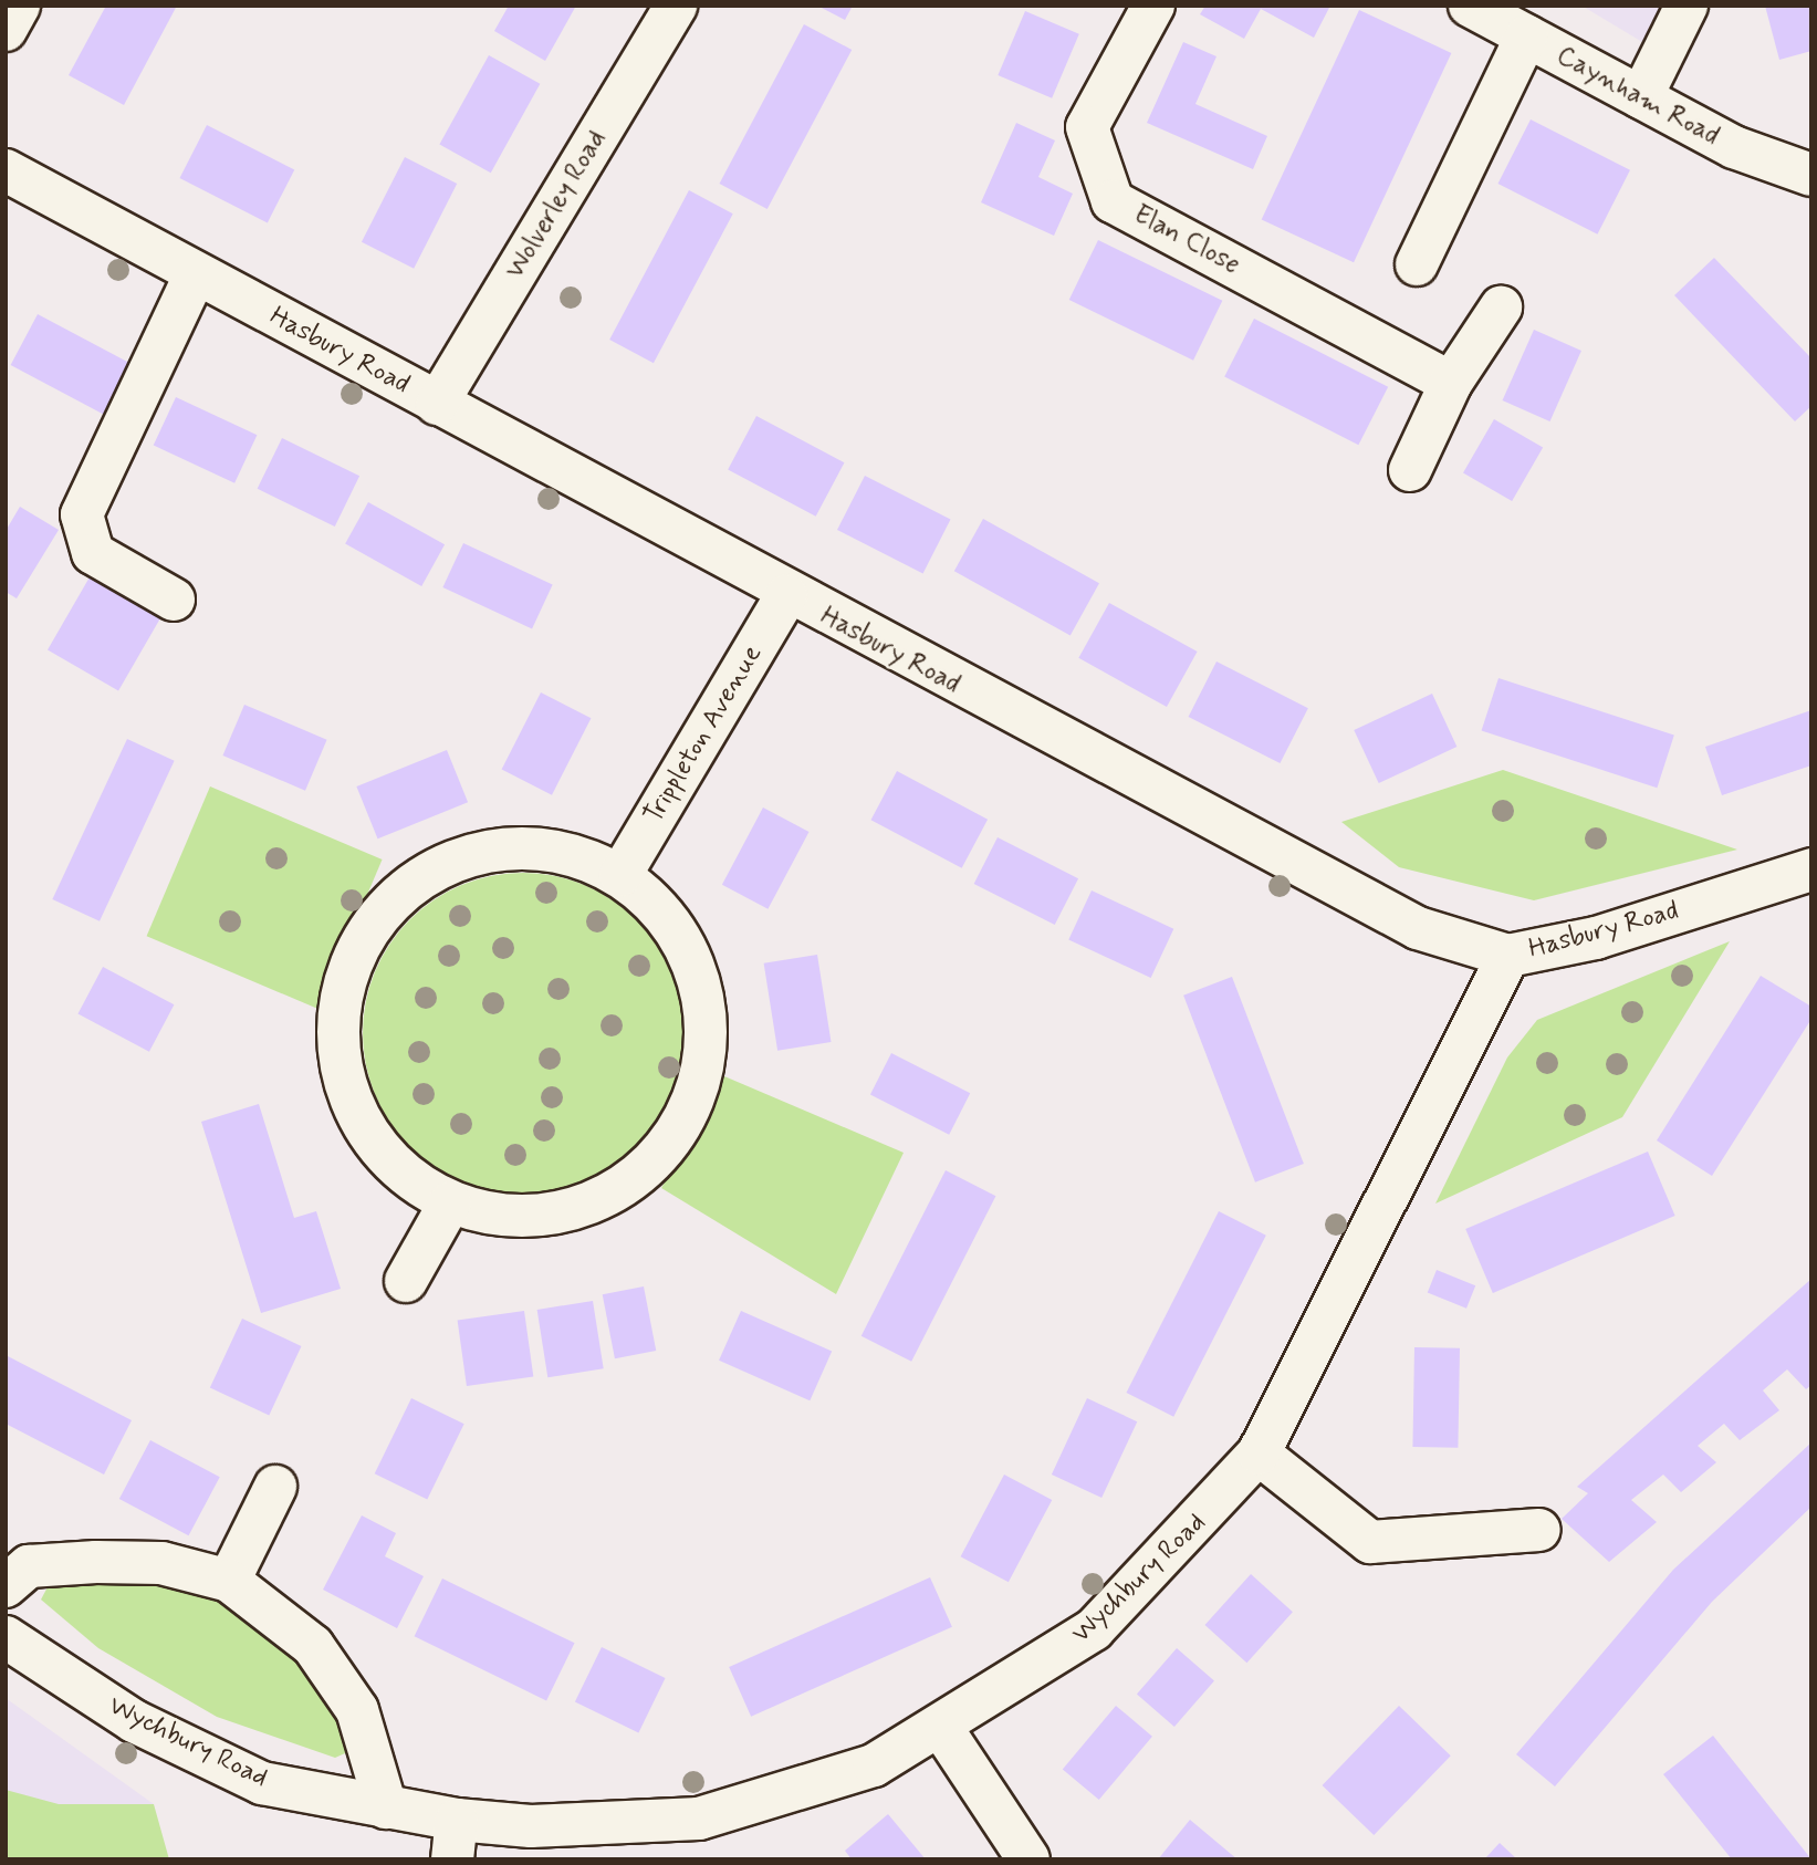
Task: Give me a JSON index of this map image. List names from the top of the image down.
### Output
{
  "streets": {
    "street": [
      "Caynham Road",
      "Wolverley Road",
      "Elan Close",
      "Hasbury Road",
      "Trippleton Avenue",
      "Wychbury Road"
    ]
  },
  "crossings": [
    ["Wolverley Road", "Hasbury Road"],
    ["Hasbury Road", "Trippleton Avenue"],
    ["Hasbury Road", "Wychbury Road"]
  ]
}
